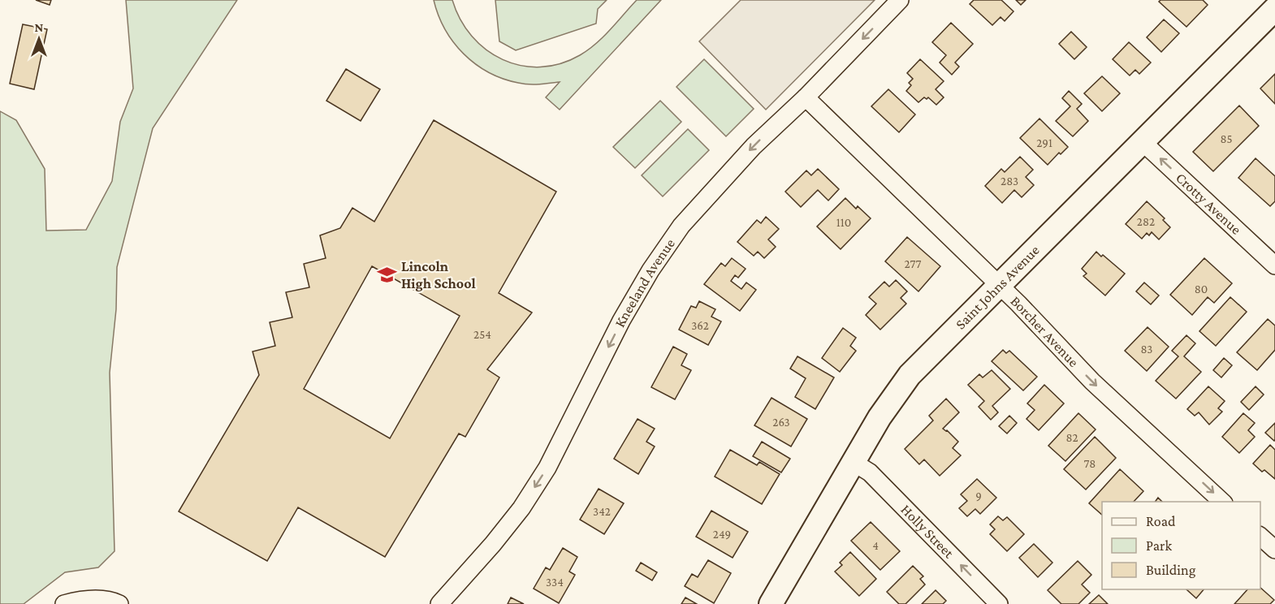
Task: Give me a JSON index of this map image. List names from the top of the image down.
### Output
{
  "streets": {
    "street": [
      "Crotty Avenue",
      "Kneeland Avenue",
      "Saint Johns Avenue",
      "Borcher Avenue",
      "Holly Street"
    ]
  },
  "crossings": [
    ["Crotty Avenue", "Saint Johns Avenue"],
    ["Kneeland Avenue", "Borcher Avenue"],
    ["Saint Johns Avenue", "Borcher Avenue"],
    ["Saint Johns Avenue", "Holly Street"]
  ],
  "one_way": [
    "Crotty Avenue",
    "Kneeland Avenue",
    "Borcher Avenue",
    "Holly Street"
  ],
  "places": {
    "school or university": ["Lincoln High School"]
  },
  "house_numbers": [
    "85",
    "291",
    "283",
    "282",
    "110",
    "277",
    "80",
    "362",
    "254",
    "83",
    "263",
    "82",
    "78",
    "9",
    "342",
    "249",
    "4",
    "334"
  ],
  "legend": ["Road", "Park", "Building"],
  "north": "top"
}
